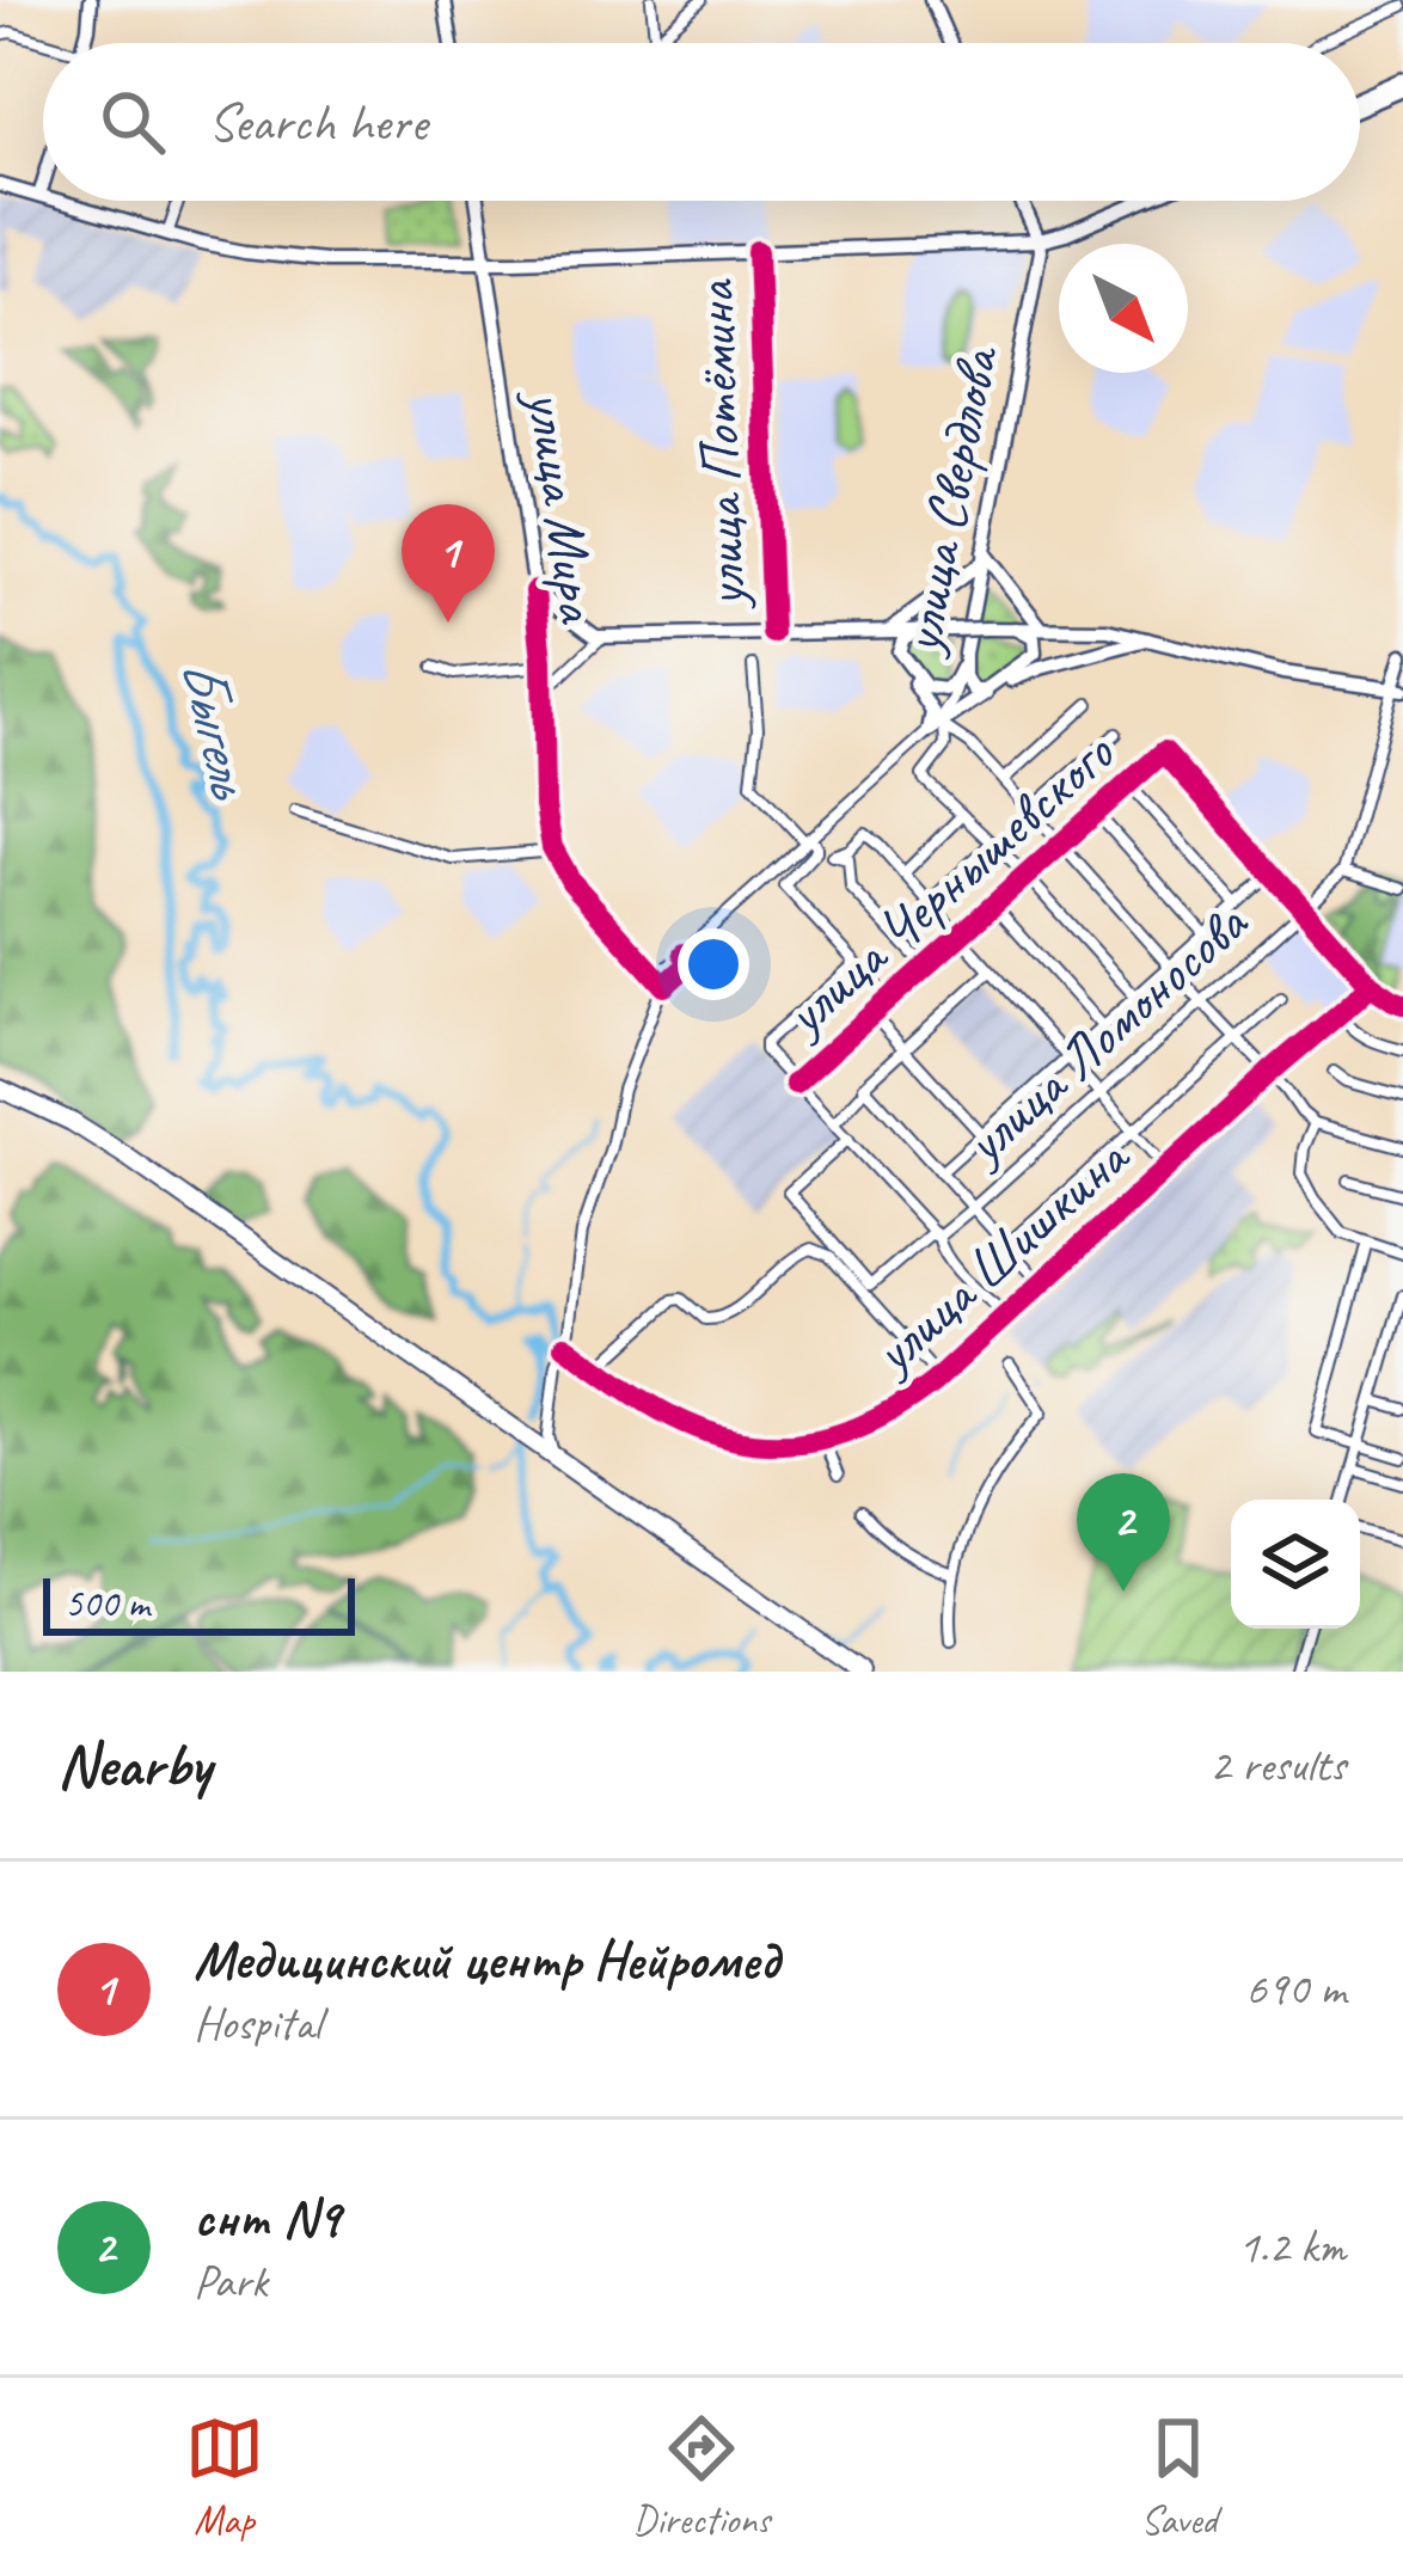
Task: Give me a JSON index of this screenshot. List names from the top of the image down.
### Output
{
  "streets": {
    "main road": ["улица Свердлова", "улица Мира", "улица Ломоносова"],
    "street": ["улица Потёмина", "улица Чернышевского", "улица Шишкина"]
  },
  "crossings": [
    ["улица Свердлова", "улица Мира"]
  ],
  "water": ["Быгель"],
  "scale_bar": "500 m",
  "north": "bottom right",
  "page": {
    "search": "Search here",
    "pins": ["1", "2"],
    "scale": "500 m",
    "heading": ["Nearby", "2 results"],
    "list": [
      {
        "mark": "1",
        "name": "Медицинский центр Нейромед",
        "note": "Hospital",
        "value": "690 m"
      },
      {
        "mark": "2",
        "name": "снт N9",
        "note": "Park",
        "value": "1.2 km"
      }
    ],
    "nav": ["Map", "Directions", "Saved"]
  }
}
